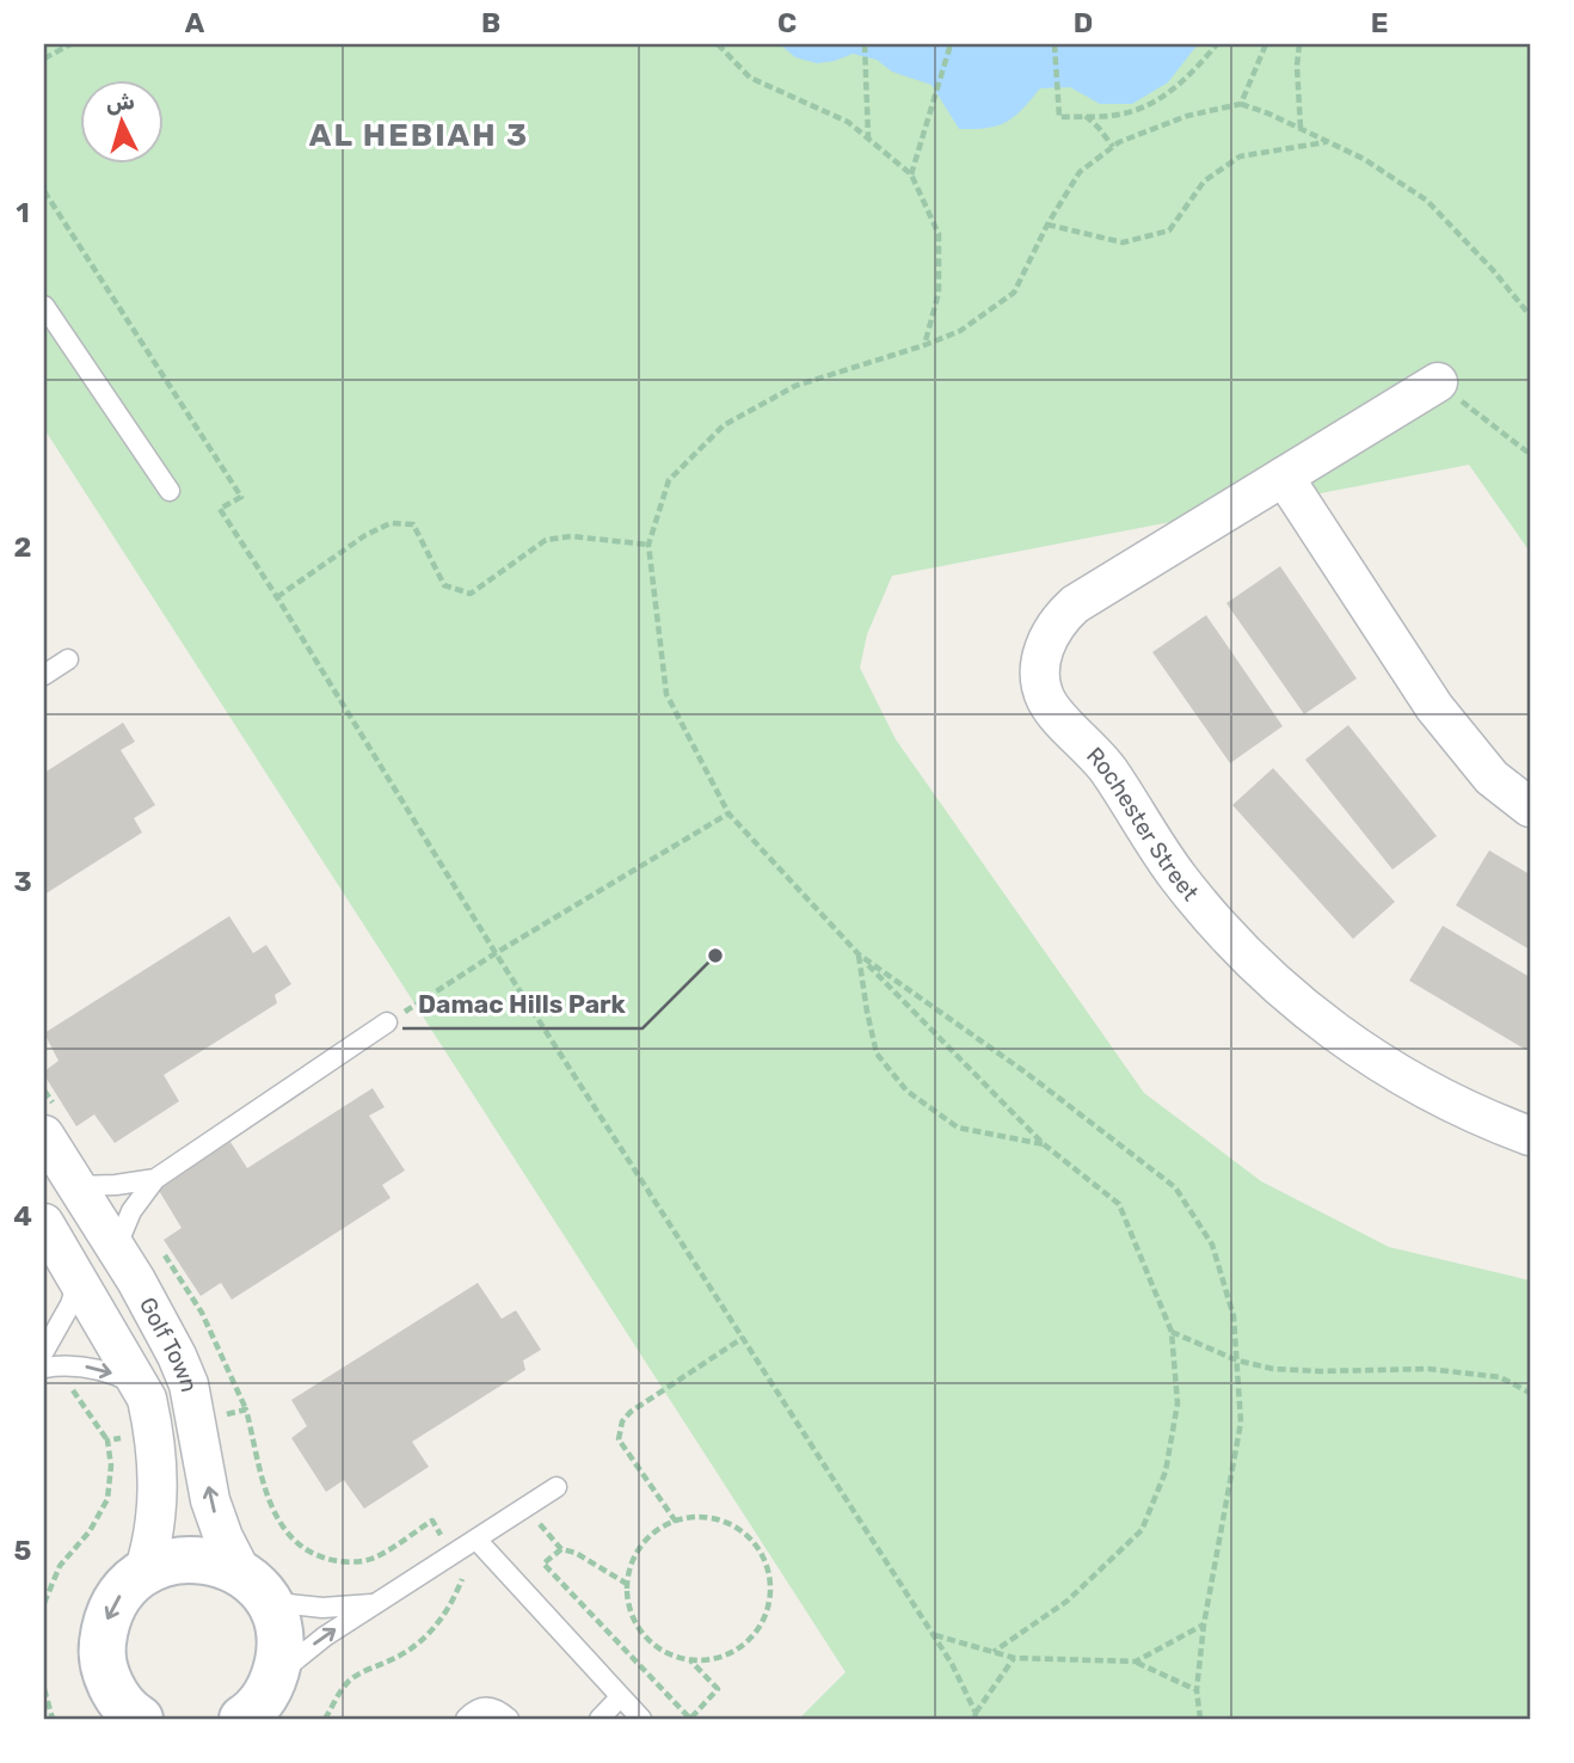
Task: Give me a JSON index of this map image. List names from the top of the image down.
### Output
{
  "streets": {
    "street": ["Rochester Street", "Golf Town"]
  },
  "districts": ["AL HEBIAH 3"],
  "places": ["Damac Hills Park"],
  "north": "top",
  "grid": {
    "columns": [
      "A",
      "B",
      "C",
      "D",
      "E"
    ],
    "rows": [
      "1",
      "2",
      "3",
      "4",
      "5"
    ]
  }
}
